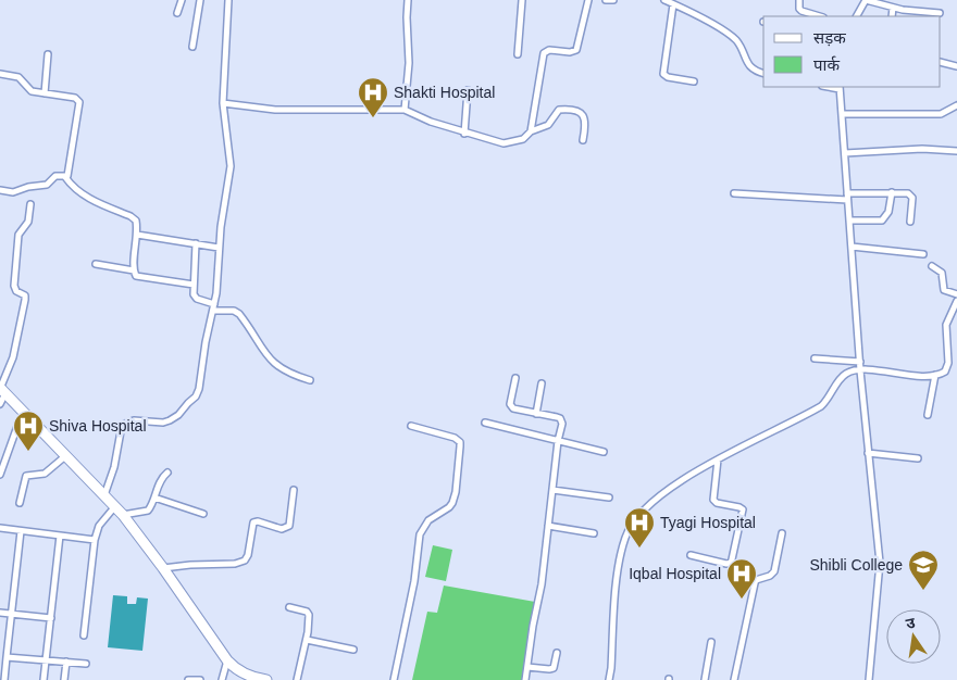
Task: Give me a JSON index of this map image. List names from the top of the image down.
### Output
{
  "places": {
    "hospital": [
      "Shakti Hospital",
      "Shiva Hospital",
      "Tyagi Hospital",
      "Iqbal Hospital"
    ],
    "school or university": ["Shibli College"]
  },
  "legend": ["सड़क", "पार्क"],
  "north": "top"
}
